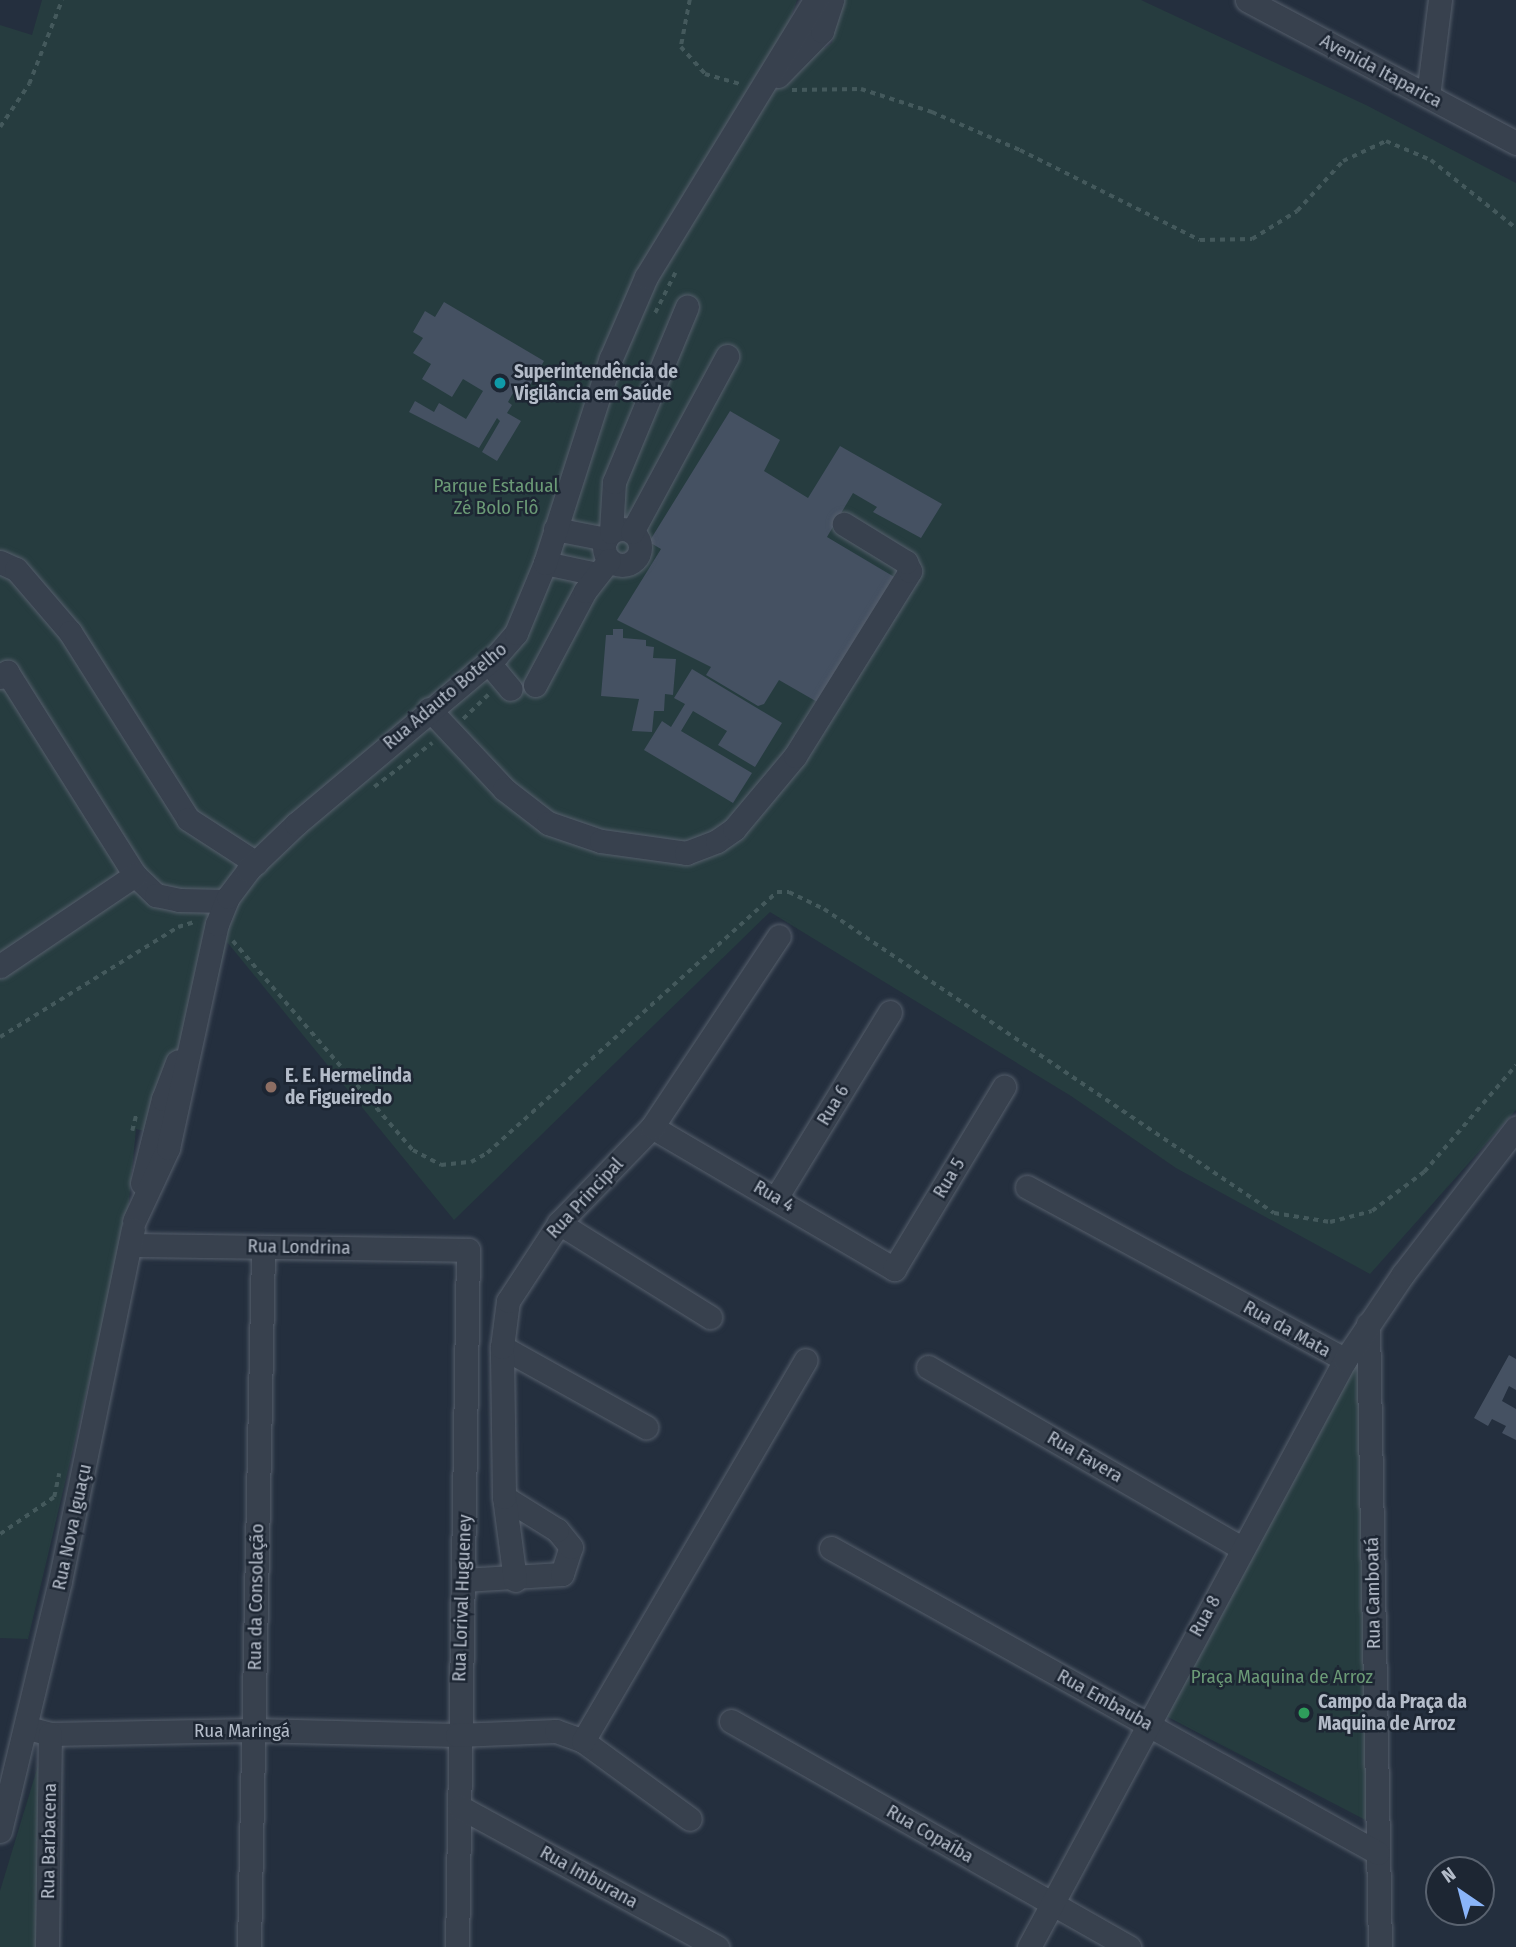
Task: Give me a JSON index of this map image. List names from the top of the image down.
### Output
{
  "streets": {
    "street": [
      "Avenida Itaparica",
      "Rua Adauto Botelho",
      "Rua 6",
      "Rua 5",
      "Rua 4",
      "Rua Principal",
      "Rua Londrina",
      "Rua da Mata",
      "Rua Favera",
      "Rua Nova Iguaçu",
      "Rua Camboatá",
      "Rua da Consolação",
      "Rua Lorival Hugueney",
      "Rua 8",
      "Rua Embauba",
      "Rua Maringá",
      "Rua Copaíba",
      "Rua Barbacena",
      "Rua Imburana"
    ]
  },
  "crossings": [
    ["Rua Adauto Botelho", "Rua Nova Iguaçu"],
    ["Rua 6", "Rua 4"],
    ["Rua 5", "Rua 4"],
    ["Rua 4", "Rua Principal"],
    ["Rua Londrina", "Rua Nova Iguaçu"],
    ["Rua Londrina", "Rua da Consolação"],
    ["Rua Londrina", "Rua Lorival Hugueney"],
    ["Rua da Mata", "Rua Camboatá"],
    ["Rua da Mata", "Rua 8"],
    ["Rua Favera", "Rua 8"],
    ["Rua Nova Iguaçu", "Rua Maringá"],
    ["Rua Camboatá", "Rua Embauba"],
    ["Rua da Consolação", "Rua Maringá"],
    ["Rua Lorival Hugueney", "Rua Maringá"],
    ["Rua Lorival Hugueney", "Rua Imburana"],
    ["Rua 8", "Rua Embauba"],
    ["Rua 8", "Rua Copaíba"],
    ["Rua Maringá", "Rua Barbacena"]
  ],
  "parks": ["Parque Estadual Zé Bolo Flô", "Praça Maquina de Arroz"],
  "places": ["Superintendência de Vigilância em Saúde", "E. E. Hermelinda de Figueiredo", "Campo da Praça da Maquina de Arroz"],
  "north": "top left"
}
